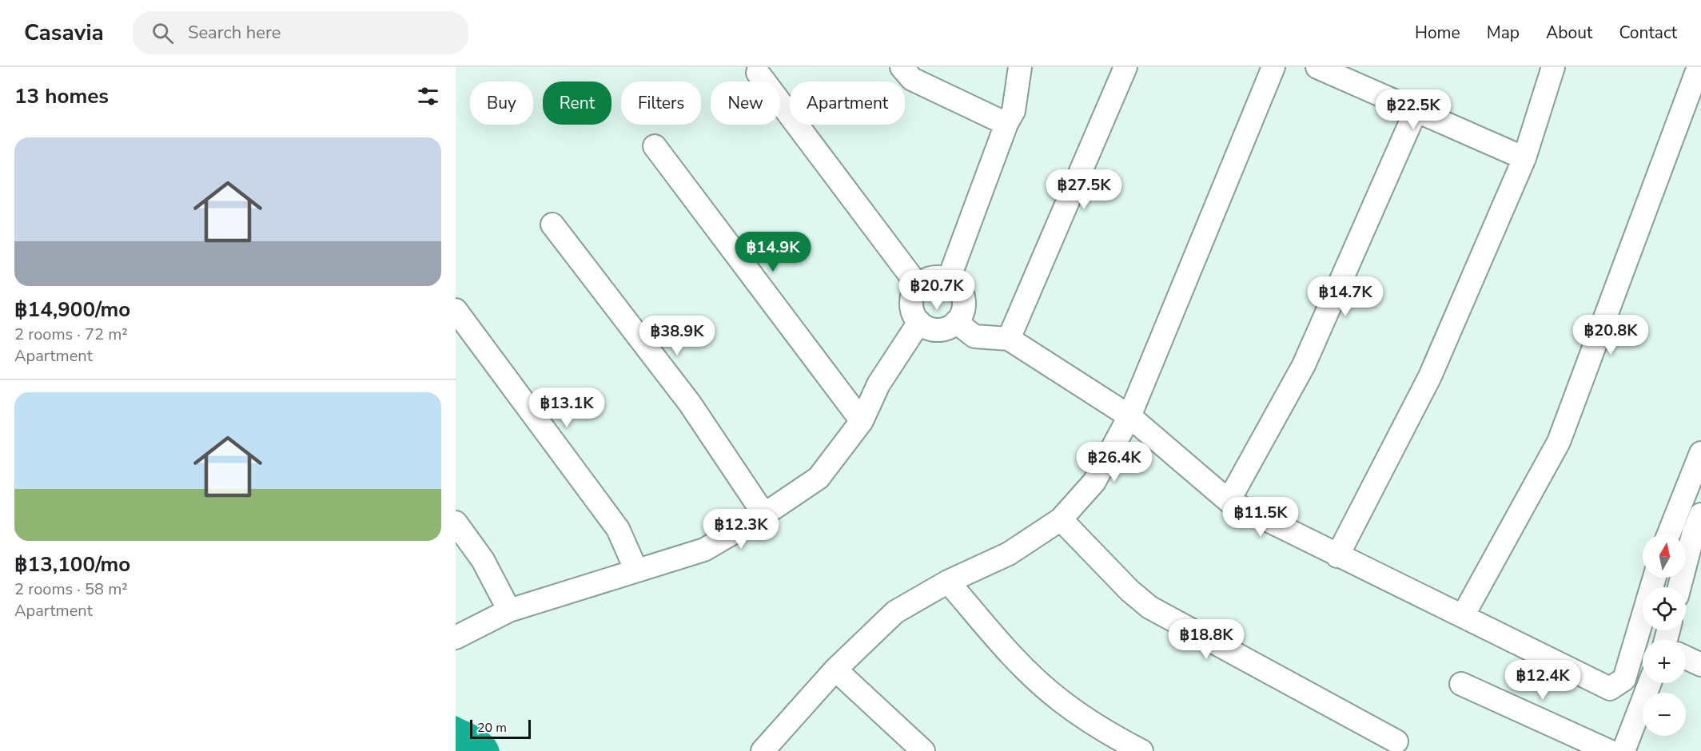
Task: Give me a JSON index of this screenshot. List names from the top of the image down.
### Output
{
  "scale_bar": "20 m",
  "north": "top",
  "page": {
    "header": "Casavia",
    "search": "Search here",
    "nav": [
      "Home",
      "Map",
      "About",
      "Contact"
    ],
    "heading": "13 homes",
    "chip": [
      "Buy",
      "Rent",
      "Filters",
      "New",
      "Apartment"
    ],
    "price": [
      "฿22.5K",
      "฿27.5K",
      "฿14.9K",
      "฿20.7K",
      "฿14.7K",
      "฿20.8K",
      "฿38.9K",
      "฿13.1K",
      "฿26.4K",
      "฿11.5K",
      "฿12.3K",
      "฿18.8K",
      "฿12.4K"
    ],
    "list": [
      {
        "name": "฿14,900/mo",
        "note": "2 rooms · 72 m² · Apartment"
      },
      {
        "name": "฿13,100/mo",
        "note": "2 rooms · 58 m² · Apartment"
      }
    ],
    "map_buttons": ["+", "−"],
    "scale": "20 m"
  }
}
